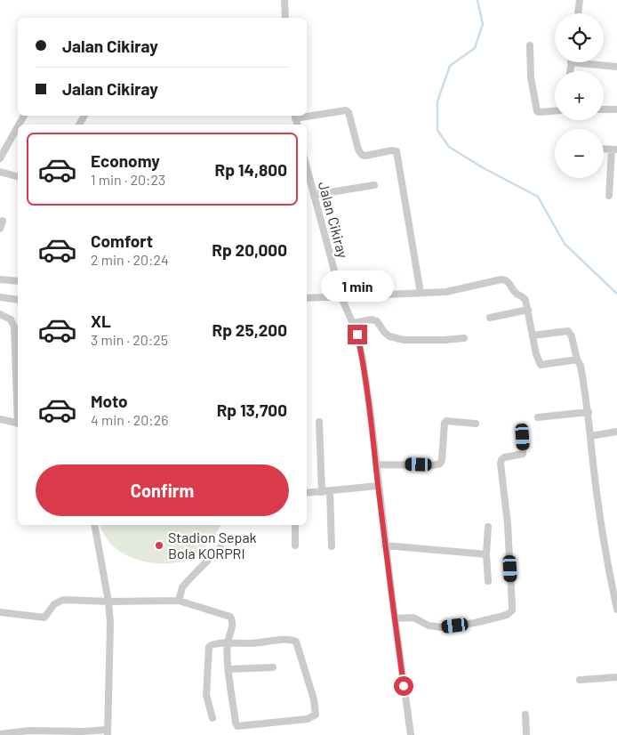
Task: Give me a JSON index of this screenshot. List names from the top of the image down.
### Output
{
  "streets": {
    "street": ["Jalan Cikiray"]
  },
  "places": ["Stadion Sepak Bola KORPRI"],
  "page": {
    "map_buttons": ["+", "−"],
    "banner": ["Jalan Cikiray", "Jalan Cikiray"],
    "list": [
      {
        "name": "Economy",
        "note": "1 min · 20:23",
        "value": "Rp 14,800"
      },
      {
        "name": "Comfort",
        "note": "2 min · 20:24",
        "value": "Rp 20,000"
      },
      {
        "name": "XL",
        "note": "3 min · 20:25",
        "value": "Rp 25,200"
      },
      {
        "name": "Moto",
        "note": "4 min · 20:26",
        "value": "Rp 13,700"
      }
    ],
    "bubble": "1 min",
    "buttons": "Confirm"
  }
}
